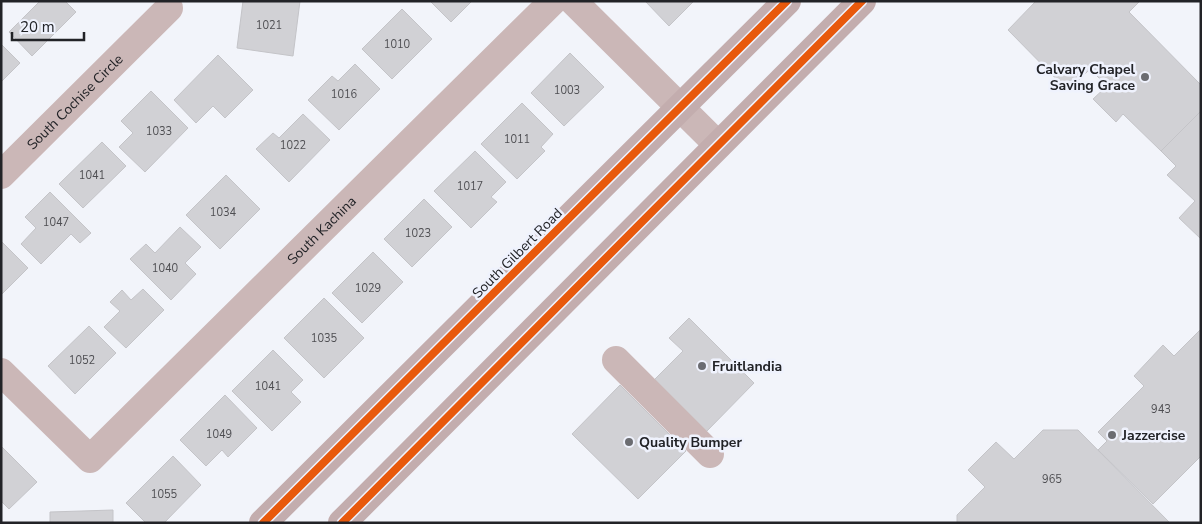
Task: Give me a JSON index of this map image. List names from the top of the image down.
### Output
{
  "streets": {
    "main road": ["South Gilbert Road"],
    "street": ["South Cochise Circle", "South Kachina"]
  },
  "places": [
    "Calvary Chapel Saving Grace",
    "Fruitlandia",
    "Jazzercise",
    "Quality Bumper"
  ],
  "house_numbers": [
    "1021",
    "1010",
    "1003",
    "1016",
    "1033",
    "1011",
    "1022",
    "1041",
    "1017",
    "1034",
    "1047",
    "1023",
    "1040",
    "1029",
    "1035",
    "1052",
    "1041",
    "943",
    "1049",
    "965",
    "1055"
  ],
  "scale_bar": "20 m"
}
